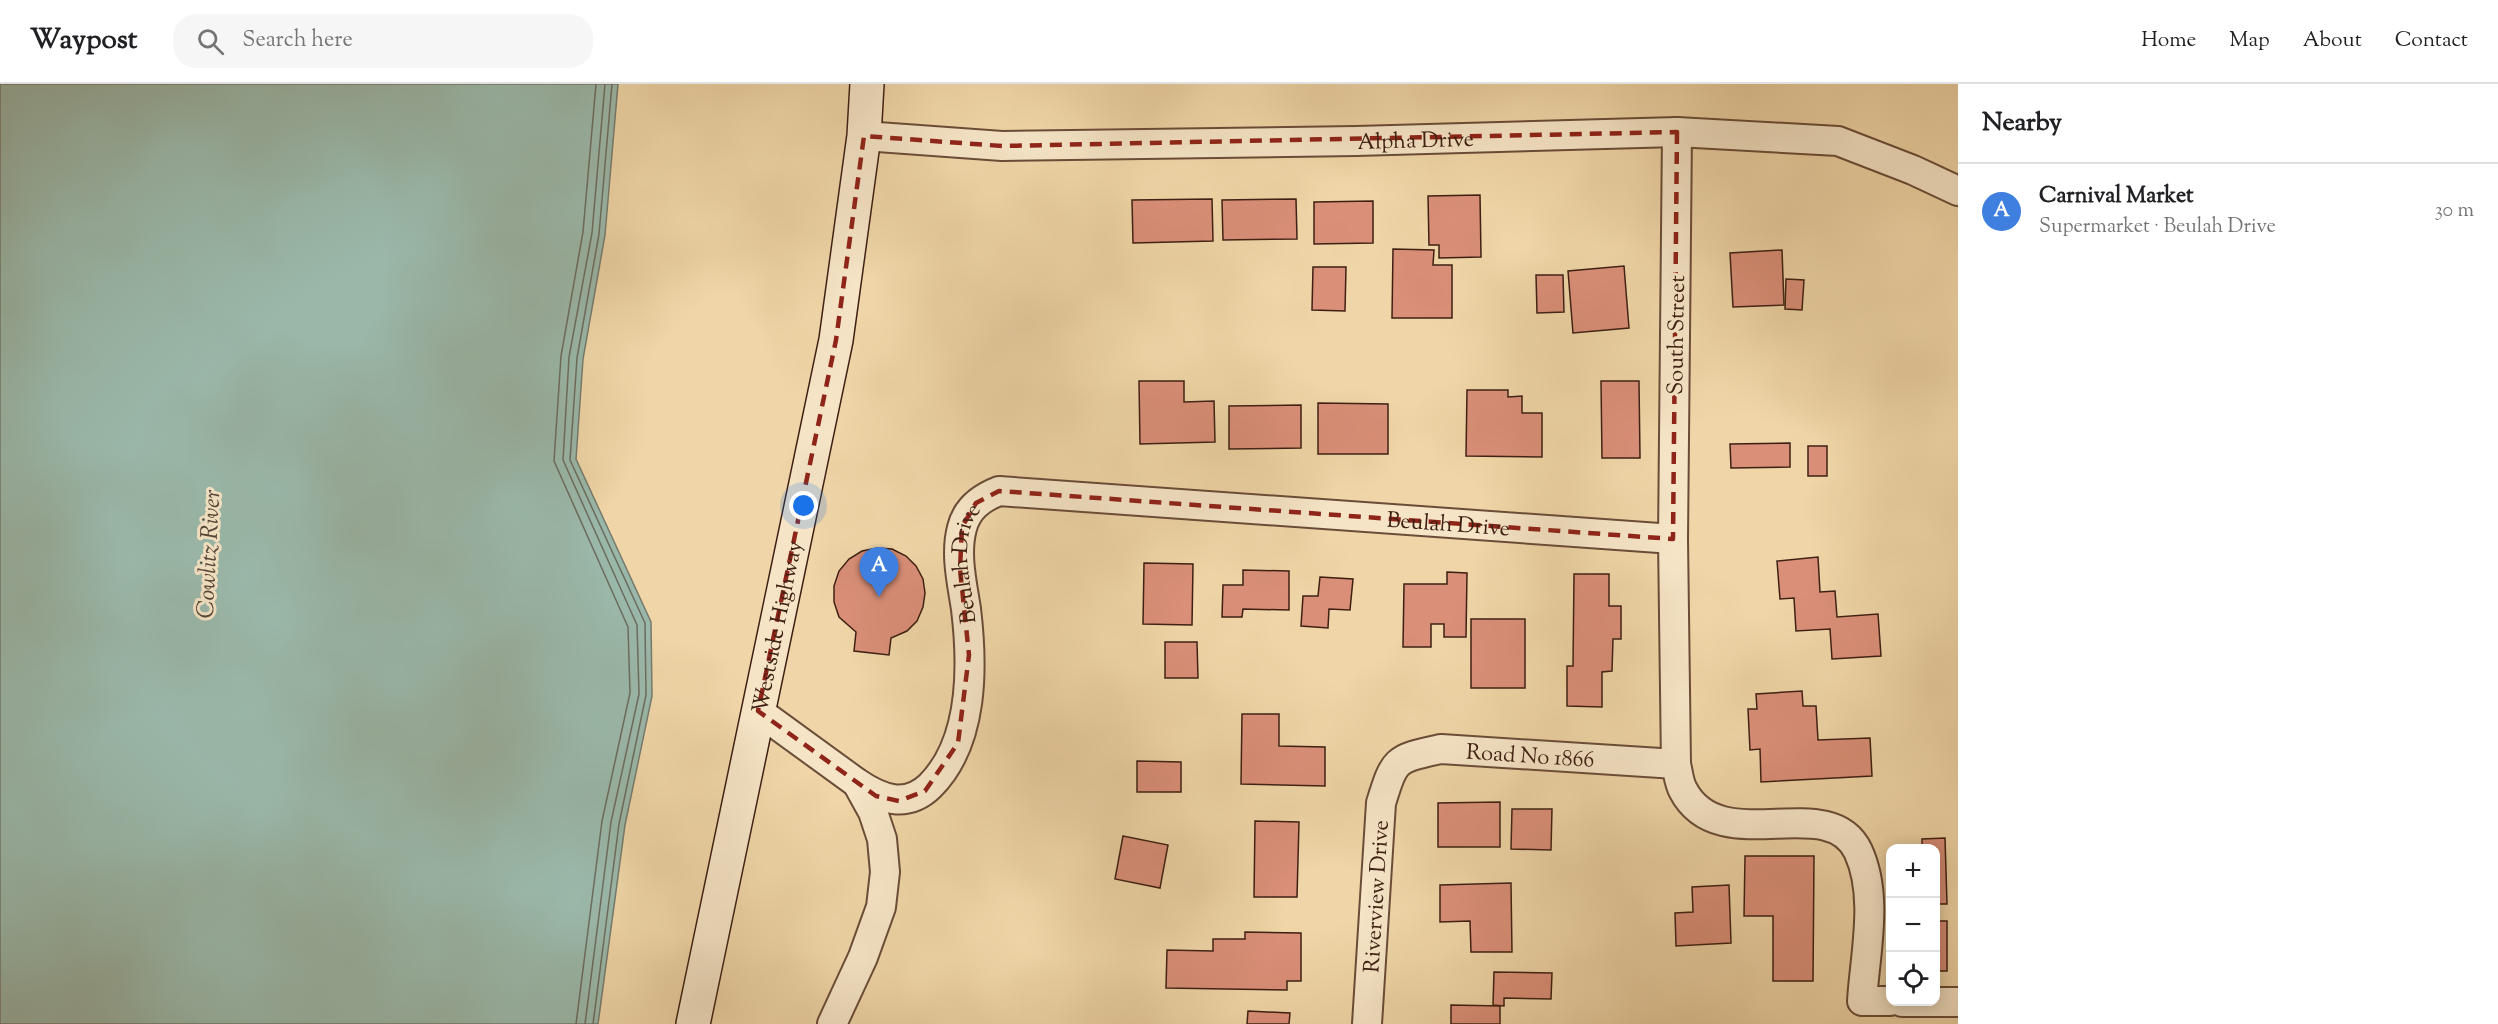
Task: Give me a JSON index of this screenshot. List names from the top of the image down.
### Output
{
  "streets": {
    "main road": ["Westside Highway"],
    "street": [
      "Alpha Drive",
      "South Street",
      "Beulah Drive",
      "Road No 1866",
      "Riverview Drive"
    ]
  },
  "crossings": [
    ["Alpha Drive", "South Street"],
    ["Alpha Drive", "Westside Highway"],
    ["South Street", "Beulah Drive"],
    ["Beulah Drive", "Westside Highway"],
    ["Road No 1866", "Riverview Drive"]
  ],
  "water": ["Cowlitz River"],
  "page": {
    "header": "Waypost",
    "search": "Search here",
    "nav": [
      "Home",
      "Map",
      "About",
      "Contact"
    ],
    "heading": "Nearby",
    "list": [
      {
        "mark": "A",
        "name": "Carnival Market",
        "note": "Supermarket · Beulah Drive",
        "value": "30 m"
      }
    ],
    "pins": "A",
    "map_buttons": ["+", "−"]
  }
}
